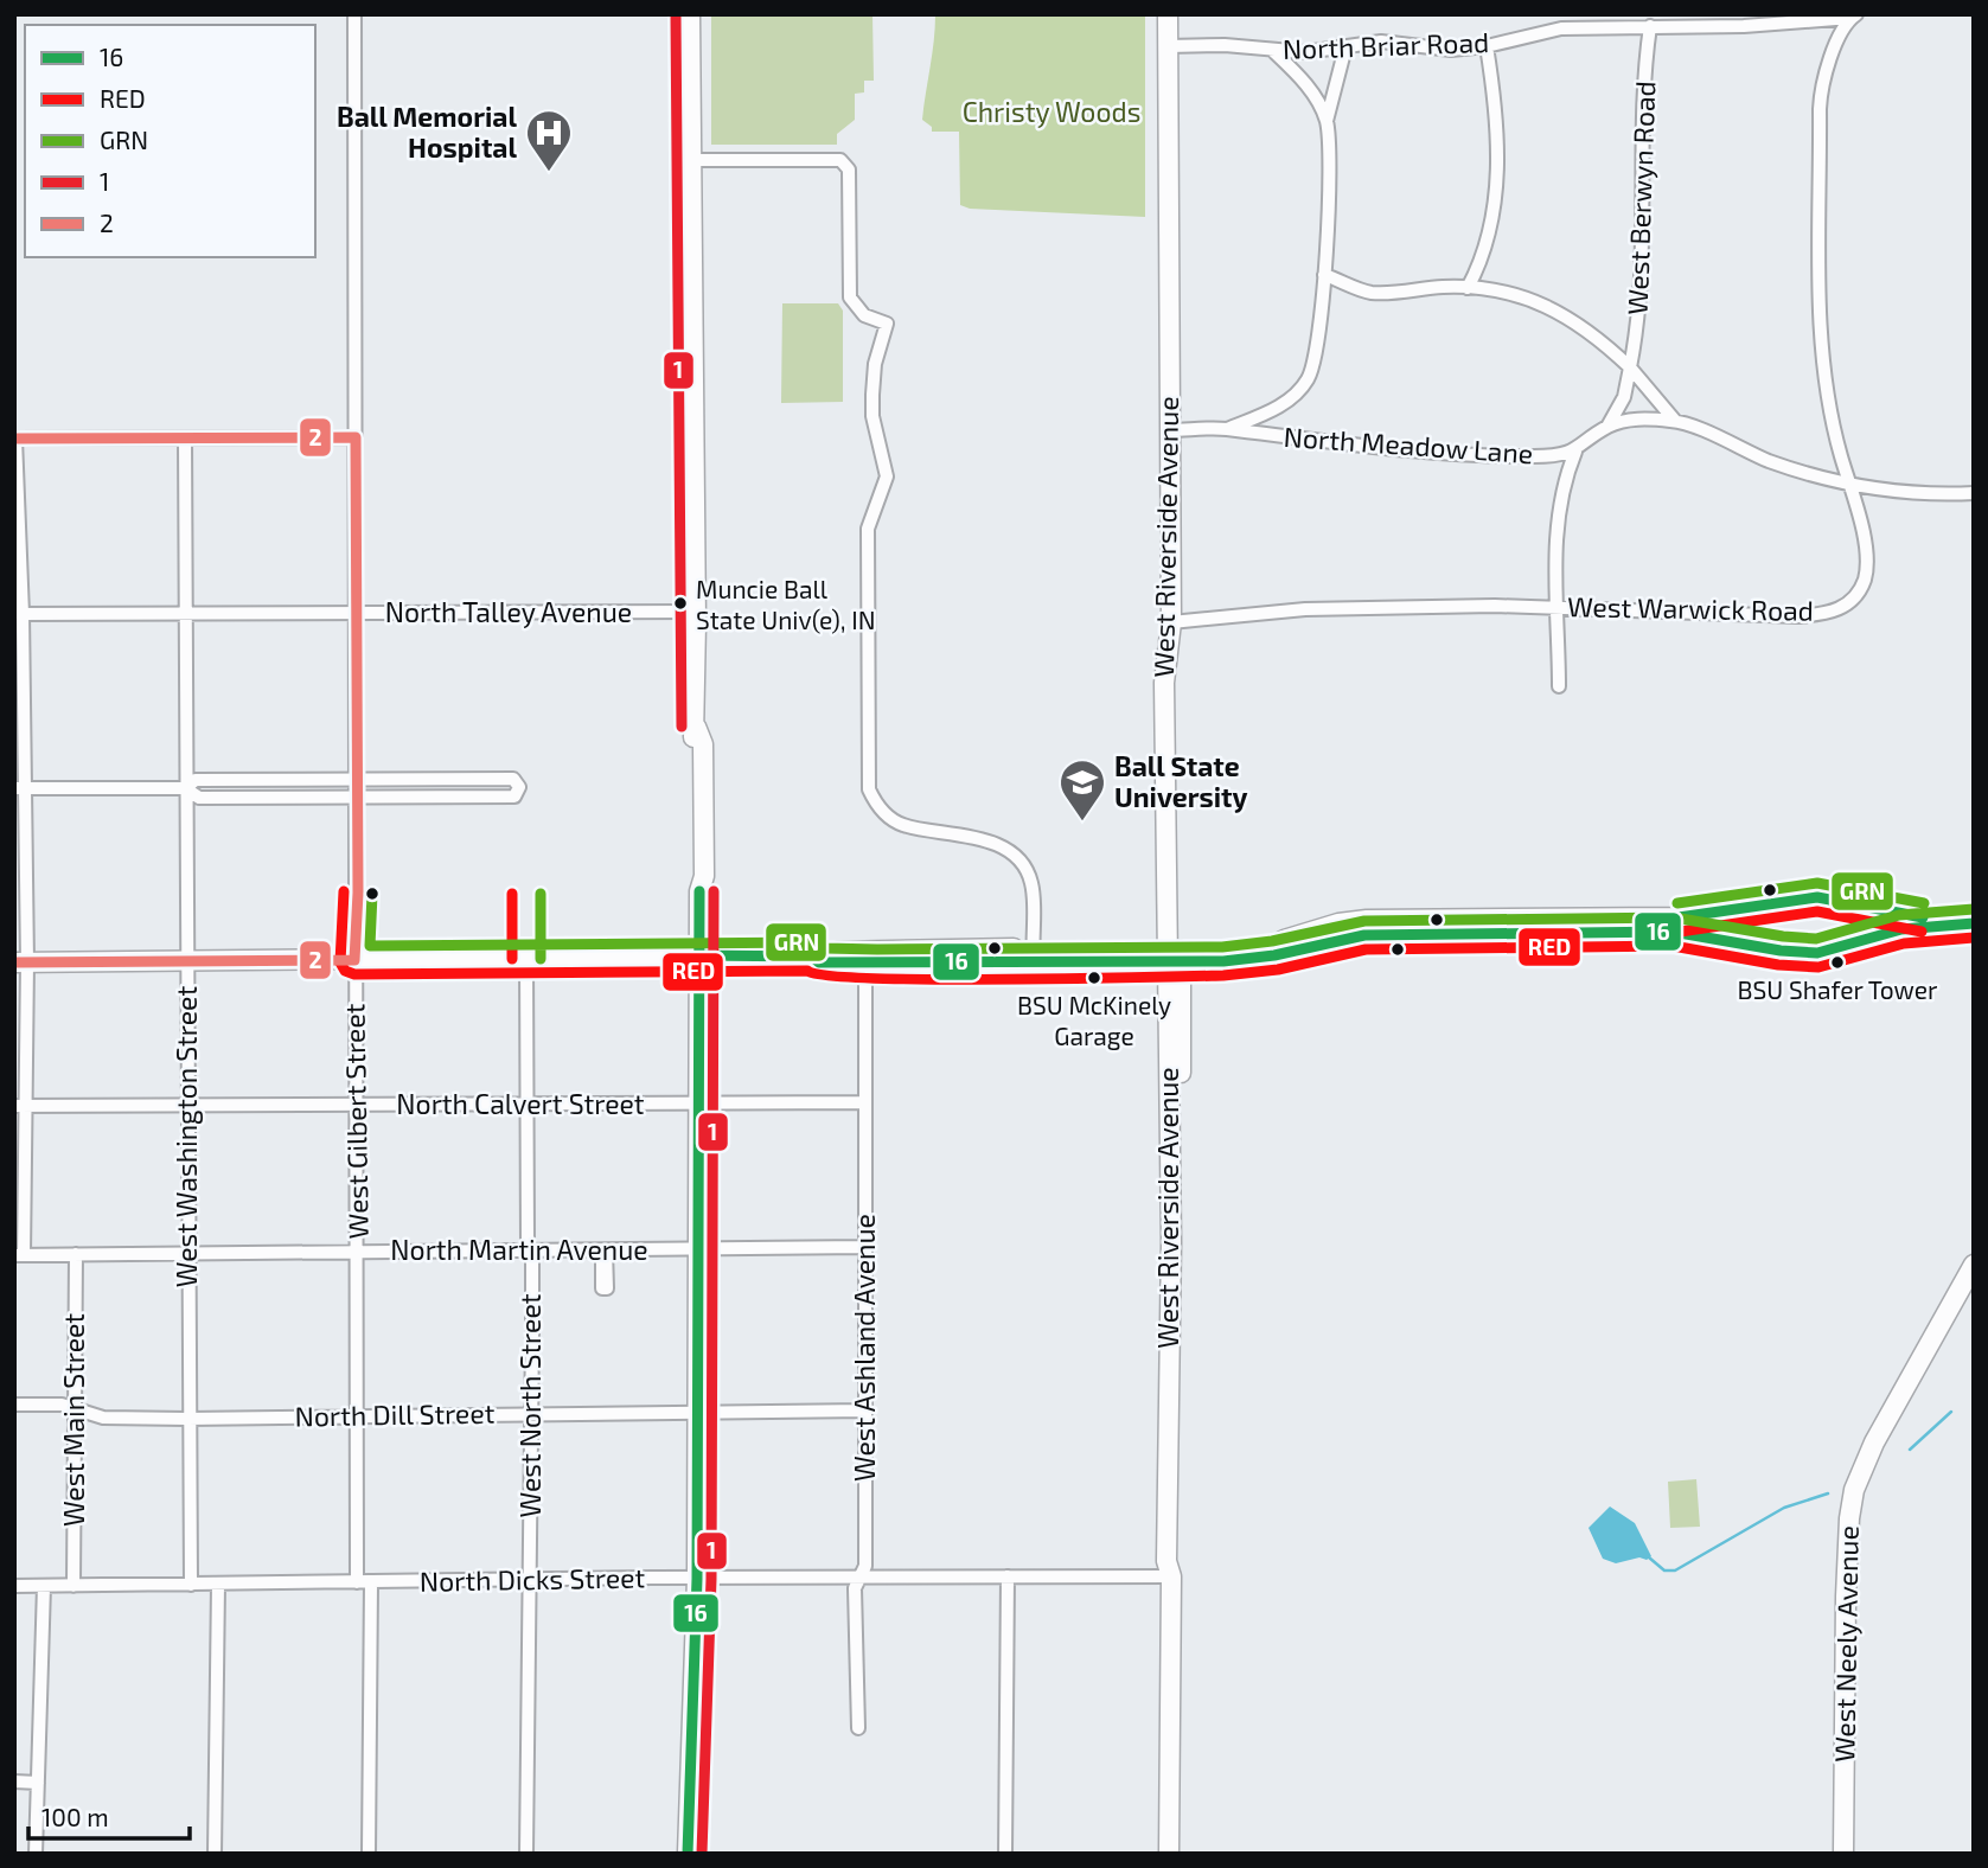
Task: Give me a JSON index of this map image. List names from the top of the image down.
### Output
{
  "streets": {
    "street": [
      "North Briar Road",
      "West Berwyn Road",
      "North Meadow Lane",
      "West Riverside Avenue",
      "West Warwick Road",
      "North Talley Avenue",
      "North Calvert Street",
      "West Gilbert Street",
      "West Washington Street",
      "North Martin Avenue",
      "West Ashland Avenue",
      "West North Street",
      "North Dill Street",
      "West Main Street",
      "North Dicks Street",
      "West Neely Avenue"
    ]
  },
  "crossings": [
    ["North Briar Road", "West Berwyn Road"],
    ["North Briar Road", "West Riverside Avenue"],
    ["North Briar Road", "West Warwick Road"],
    ["North Meadow Lane", "West Riverside Avenue"],
    ["West Riverside Avenue", "West Warwick Road"],
    ["West Riverside Avenue", "North Dicks Street"],
    ["North Talley Avenue", "West Gilbert Street"],
    ["North Talley Avenue", "West Washington Street"],
    ["North Calvert Street", "West Gilbert Street"],
    ["North Calvert Street", "West Washington Street"],
    ["North Calvert Street", "West Ashland Avenue"],
    ["North Calvert Street", "West North Street"],
    ["West Gilbert Street", "North Martin Avenue"],
    ["West Gilbert Street", "North Dill Street"],
    ["West Gilbert Street", "North Dicks Street"],
    ["West Washington Street", "North Martin Avenue"],
    ["West Washington Street", "North Dill Street"],
    ["West Washington Street", "North Dicks Street"],
    ["North Martin Avenue", "West Ashland Avenue"],
    ["North Martin Avenue", "West North Street"],
    ["North Martin Avenue", "West Main Street"],
    ["West Ashland Avenue", "North Dill Street"],
    ["West Ashland Avenue", "North Dicks Street"],
    ["West North Street", "North Dill Street"],
    ["West North Street", "North Dicks Street"],
    ["North Dill Street", "West Main Street"],
    ["West Main Street", "North Dicks Street"]
  ],
  "parks": ["Christy Woods"],
  "places": {
    "hospital": ["Ball Memorial Hospital"],
    "other": ["Muncie Ball State Univ(e), IN", "BSU Shafer Tower", "BSU McKinely Garage"],
    "school or university": ["Ball State University"]
  },
  "lines": [
    "transit line 1",
    "transit line 2",
    "transit line GRN",
    "transit line 16",
    "transit line RED"
  ],
  "legend": [
    "16",
    "RED",
    "GRN",
    "1",
    "2"
  ],
  "scale_bar": "100 m"
}
